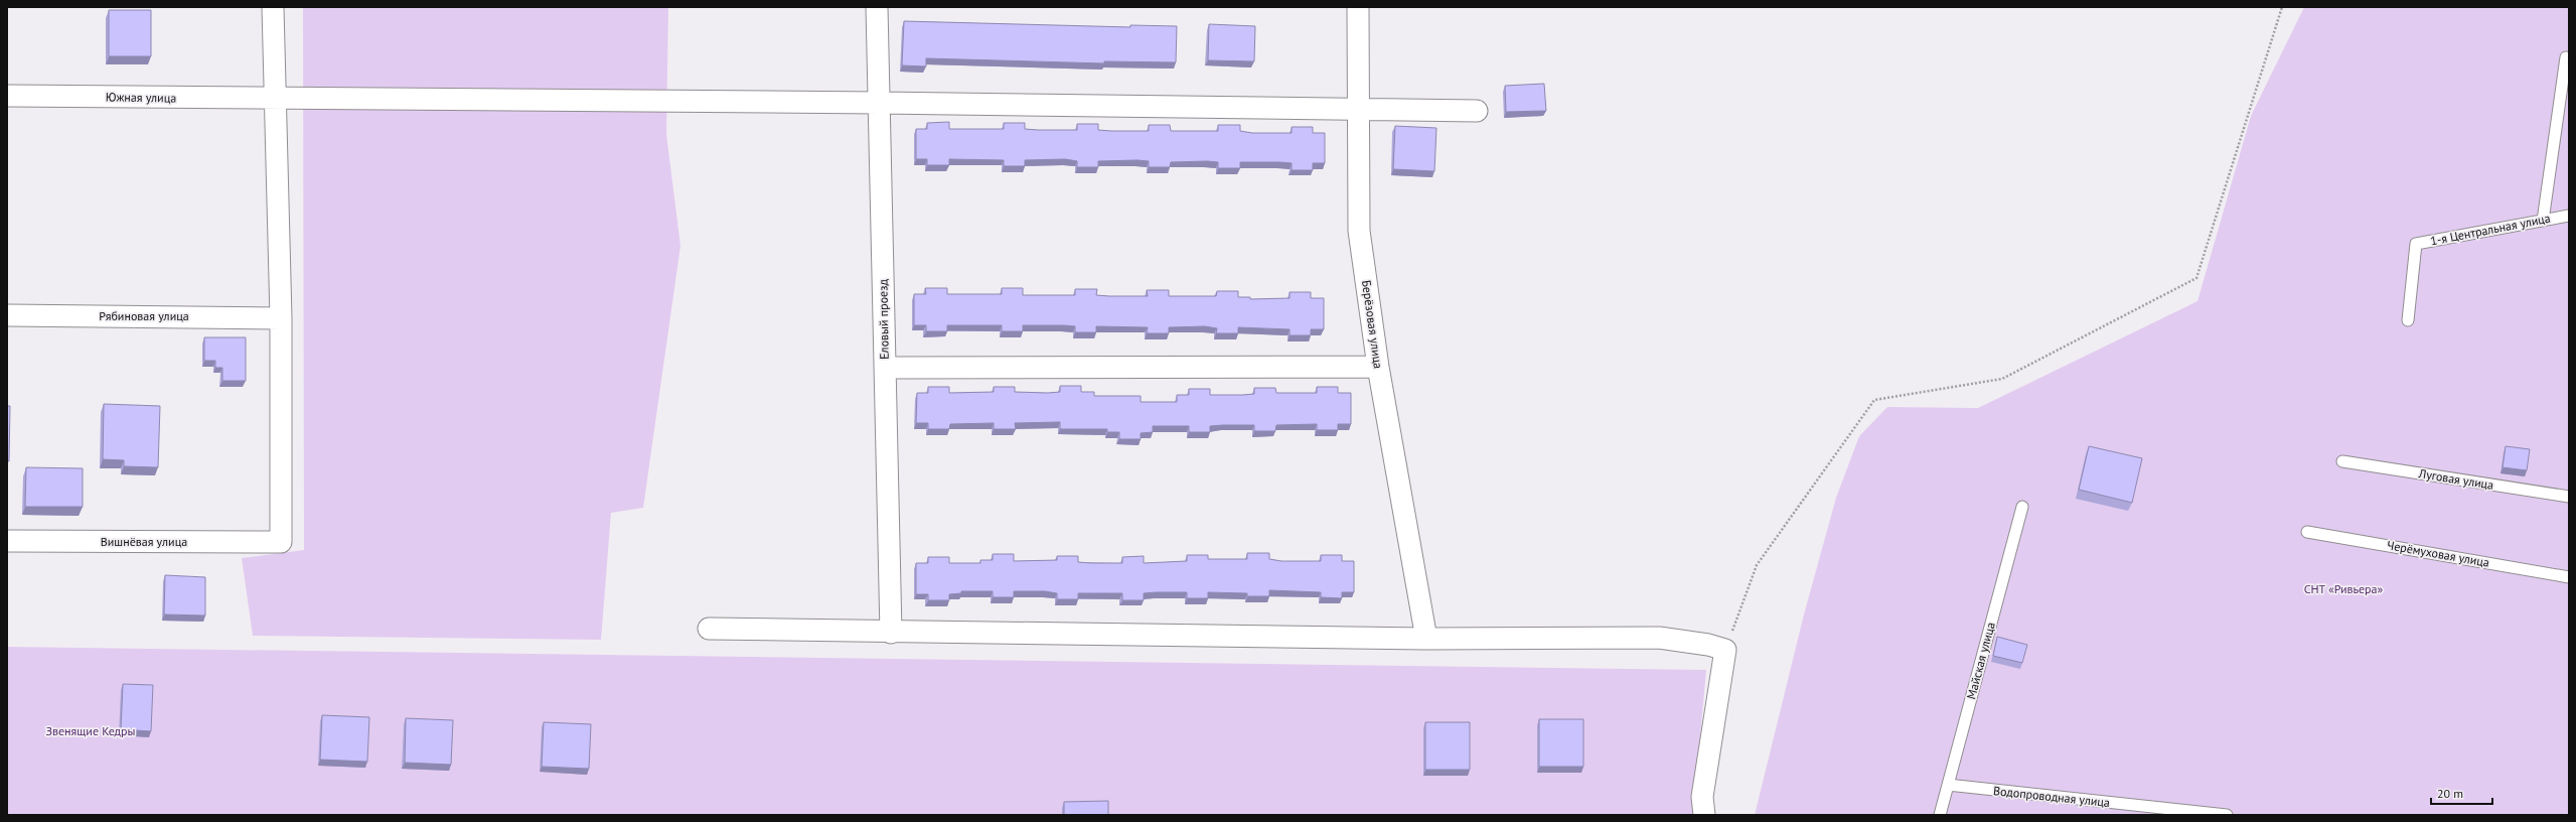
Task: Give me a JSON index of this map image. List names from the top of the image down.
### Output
{
  "streets": {
    "street": [
      "Южная улица",
      "Рябиновая улица",
      "Еловый проезд",
      "Берёзовая улица",
      "Вишнёвая улица"
    ],
    "lane": [
      "1-я Центральная улица",
      "Луговая улица",
      "Черёмуховая улица",
      "Майская улица",
      "Водопроводная улица"
    ]
  },
  "crossings": [
    ["Южная улица", "Еловый проезд"],
    ["Южная улица", "Берёзовая улица"],
    ["Рябиновая улица", "Вишнёвая улица"],
    ["Майская улица", "Водопроводная улица"]
  ],
  "parks": ["СНТ «Ривьера»", "Звенящие Кедры"],
  "scale_bar": "20 m"
}
